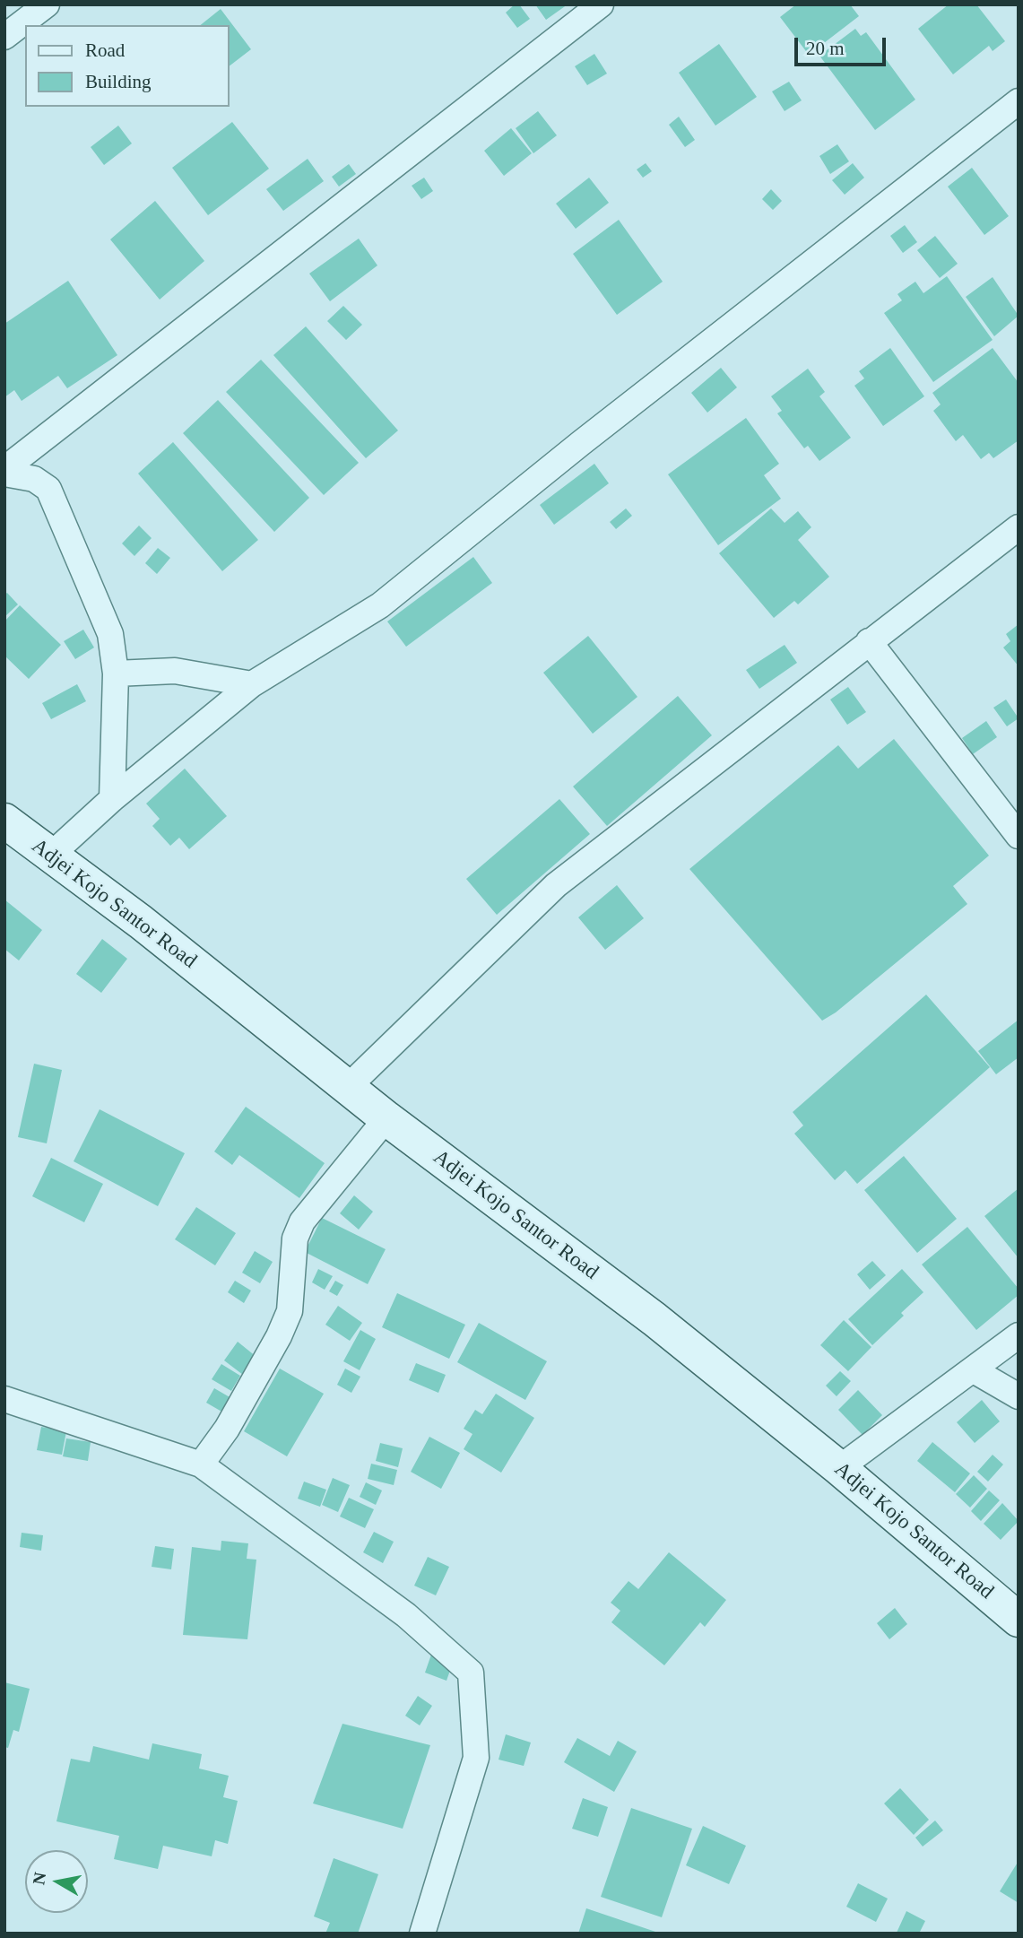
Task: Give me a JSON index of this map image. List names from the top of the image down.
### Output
{
  "streets": {
    "street": ["Adjei Kojo Santor Road"]
  },
  "legend": ["Road", "Building"],
  "scale_bar": "20 m",
  "north": "left"
}
